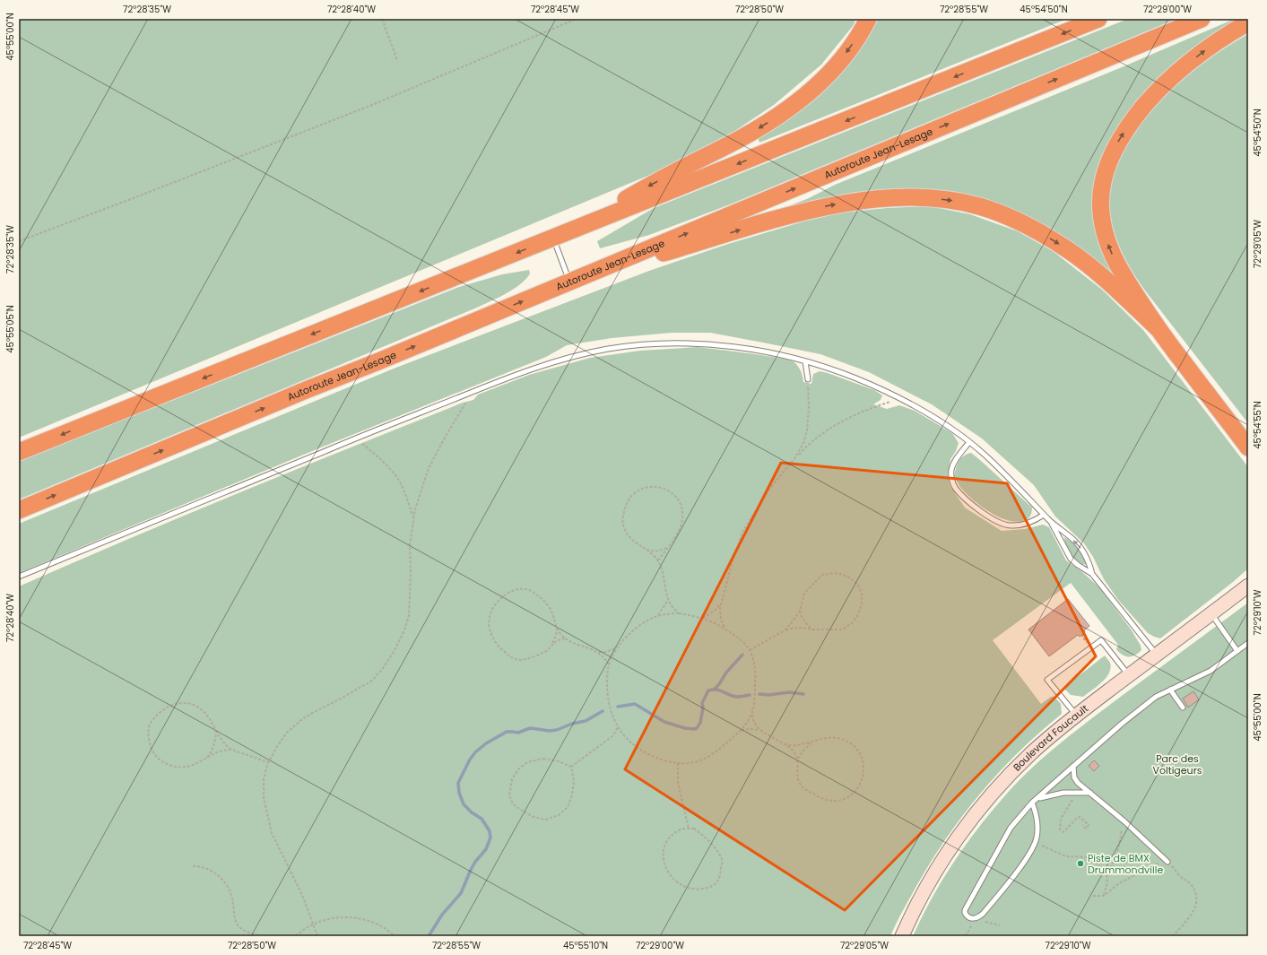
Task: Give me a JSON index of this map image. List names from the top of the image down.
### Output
{
  "streets": {
    "highway": ["Autoroute Jean-Lesage"],
    "street": ["Boulevard Foucault"]
  },
  "parks": ["Parc des Voltigeurs"],
  "places": ["Piste de BMX Drummondville"],
  "coordinates": [
    "72°28'35\"W",
    "72°28'40\"W",
    "72°28'45\"W",
    "72°28'50\"W",
    "72°28'55\"W",
    "45°54'50\"N",
    "72°29'00\"W",
    "45°55'00\"N",
    "72°29'05\"W",
    "45°55'05\"N",
    "45°54'55\"N",
    "72°29'10\"W",
    "45°55'10\"N"
  ]
}
